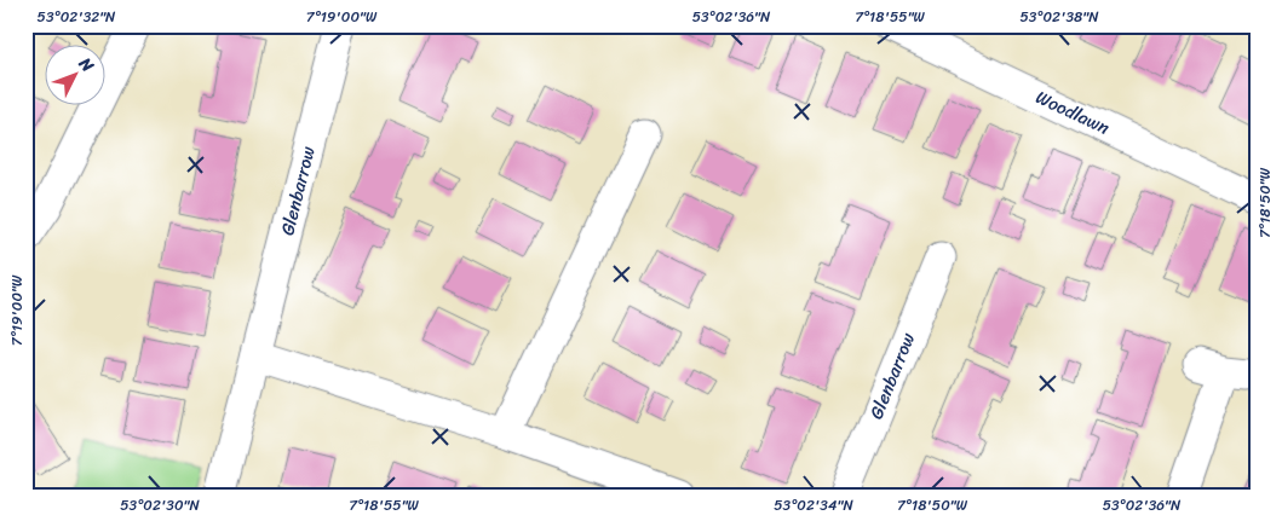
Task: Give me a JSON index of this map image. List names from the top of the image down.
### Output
{
  "streets": {
    "street": ["Woodlawn", "Glenbarrow"]
  },
  "north": "top right",
  "coordinates": [
    "53°02'32\"N",
    "7°19'00\"W",
    "53°02'36\"N",
    "7°18'55\"W",
    "53°02'38\"N",
    "7°18'50\"W",
    "53°02'30\"N",
    "53°02'34\"N"
  ]
}
